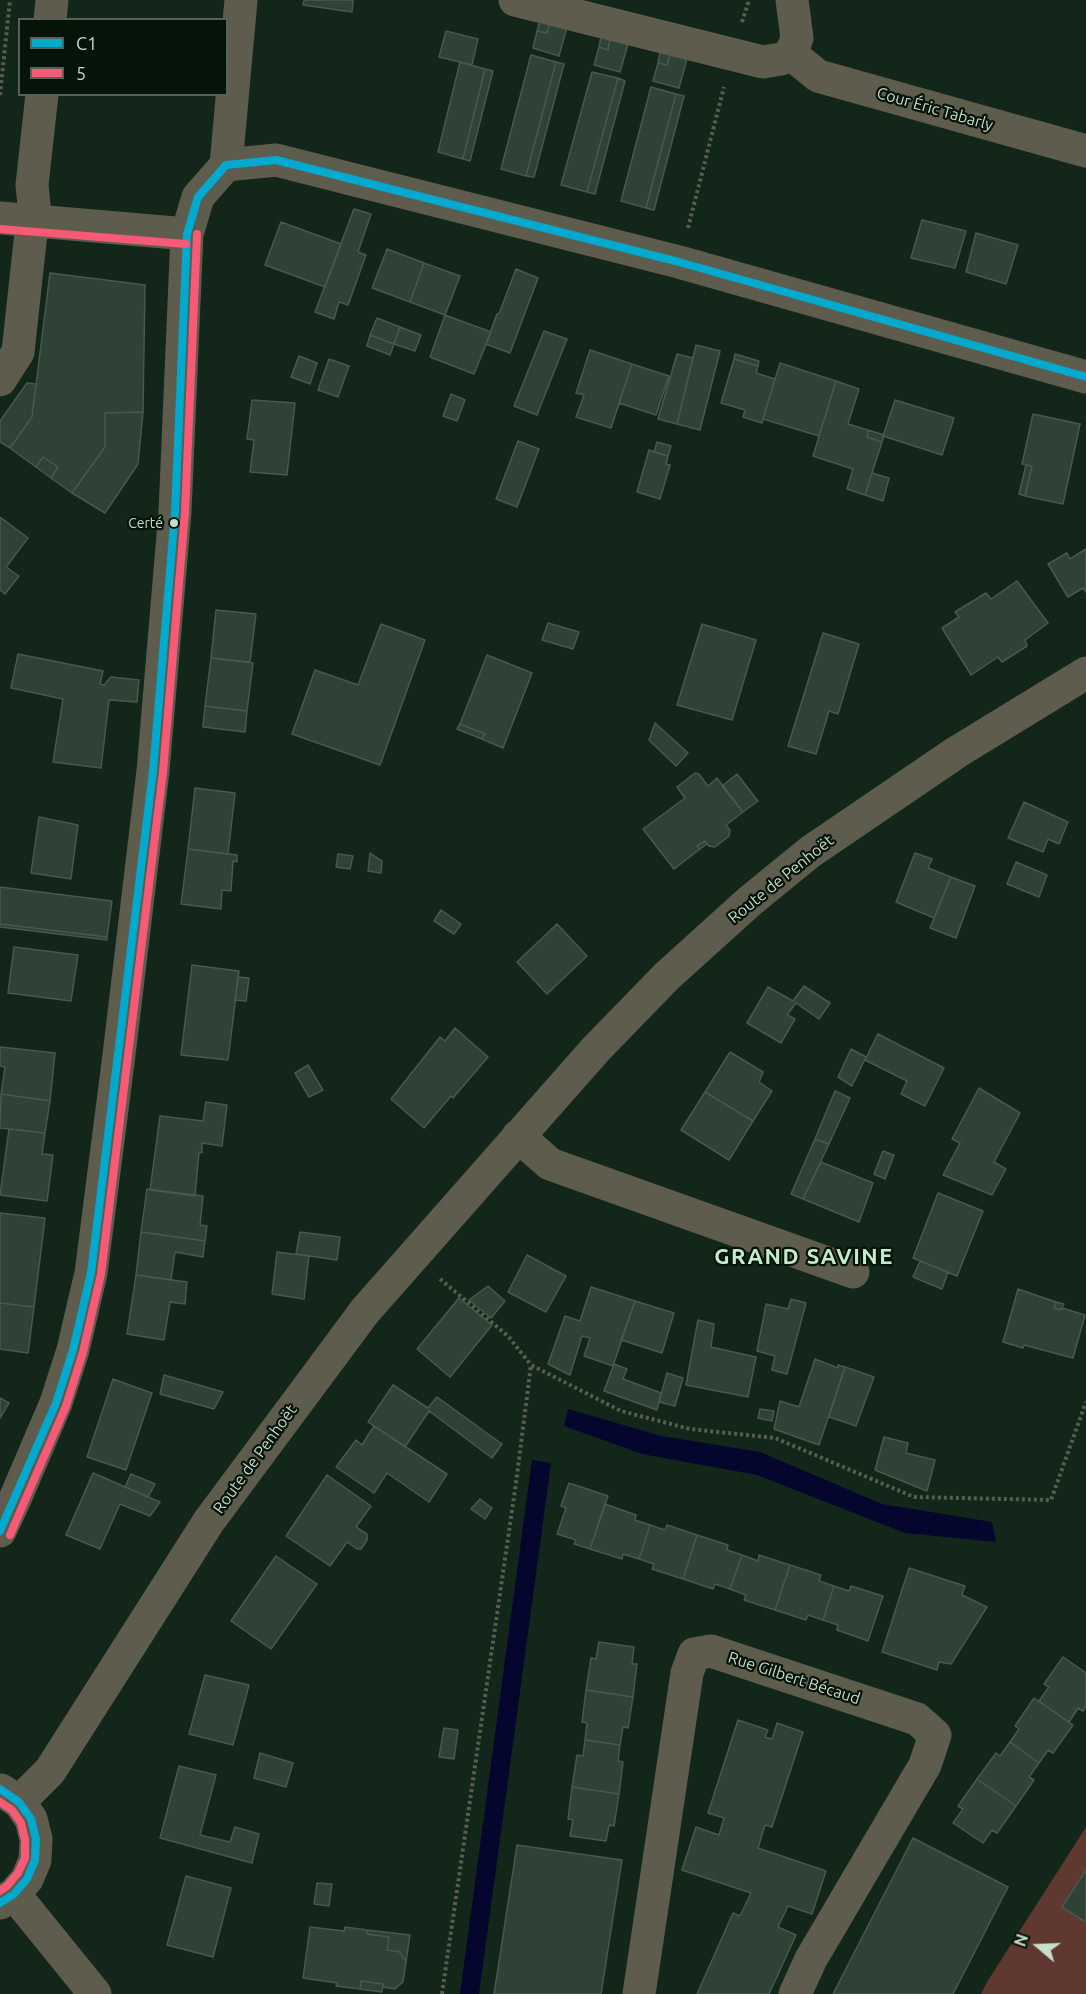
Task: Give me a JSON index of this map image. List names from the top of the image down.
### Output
{
  "streets": {
    "street": ["Cour Éric Tabarly", "Route de Penhoët", "Rue Gilbert Bécaud"]
  },
  "districts": ["GRAND SAVINE"],
  "places": ["Certé"],
  "lines": ["transit line C1", "transit line 5"],
  "legend": ["C1", "5"],
  "north": "left"
}
